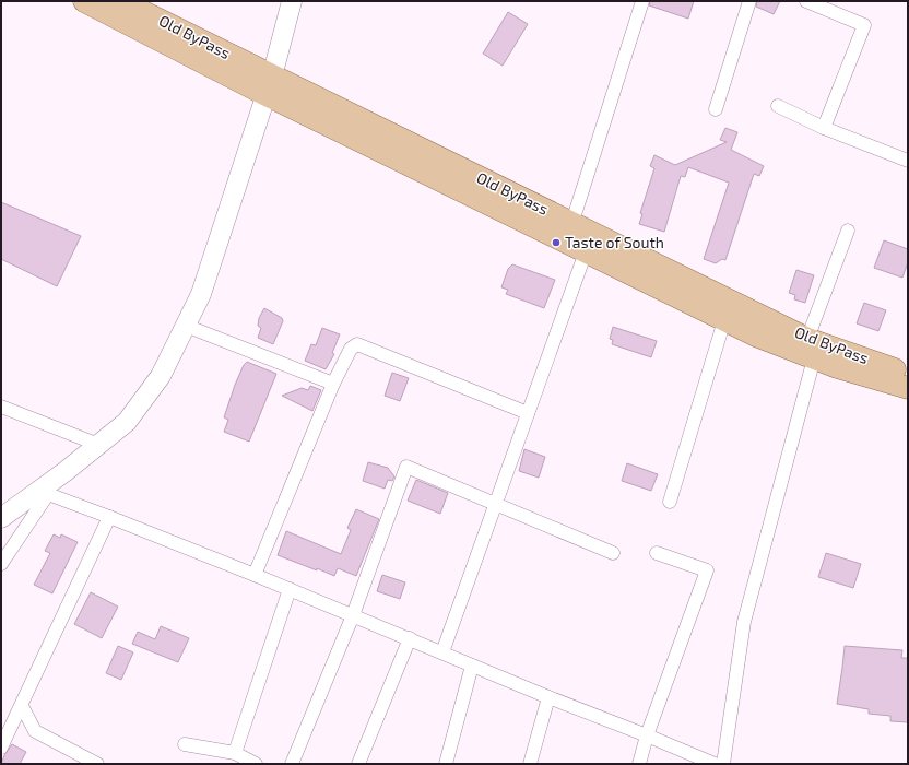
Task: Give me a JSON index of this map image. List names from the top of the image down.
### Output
{
  "streets": {
    "main road": ["Old ByPass"]
  },
  "places": ["Taste of South"]
}
